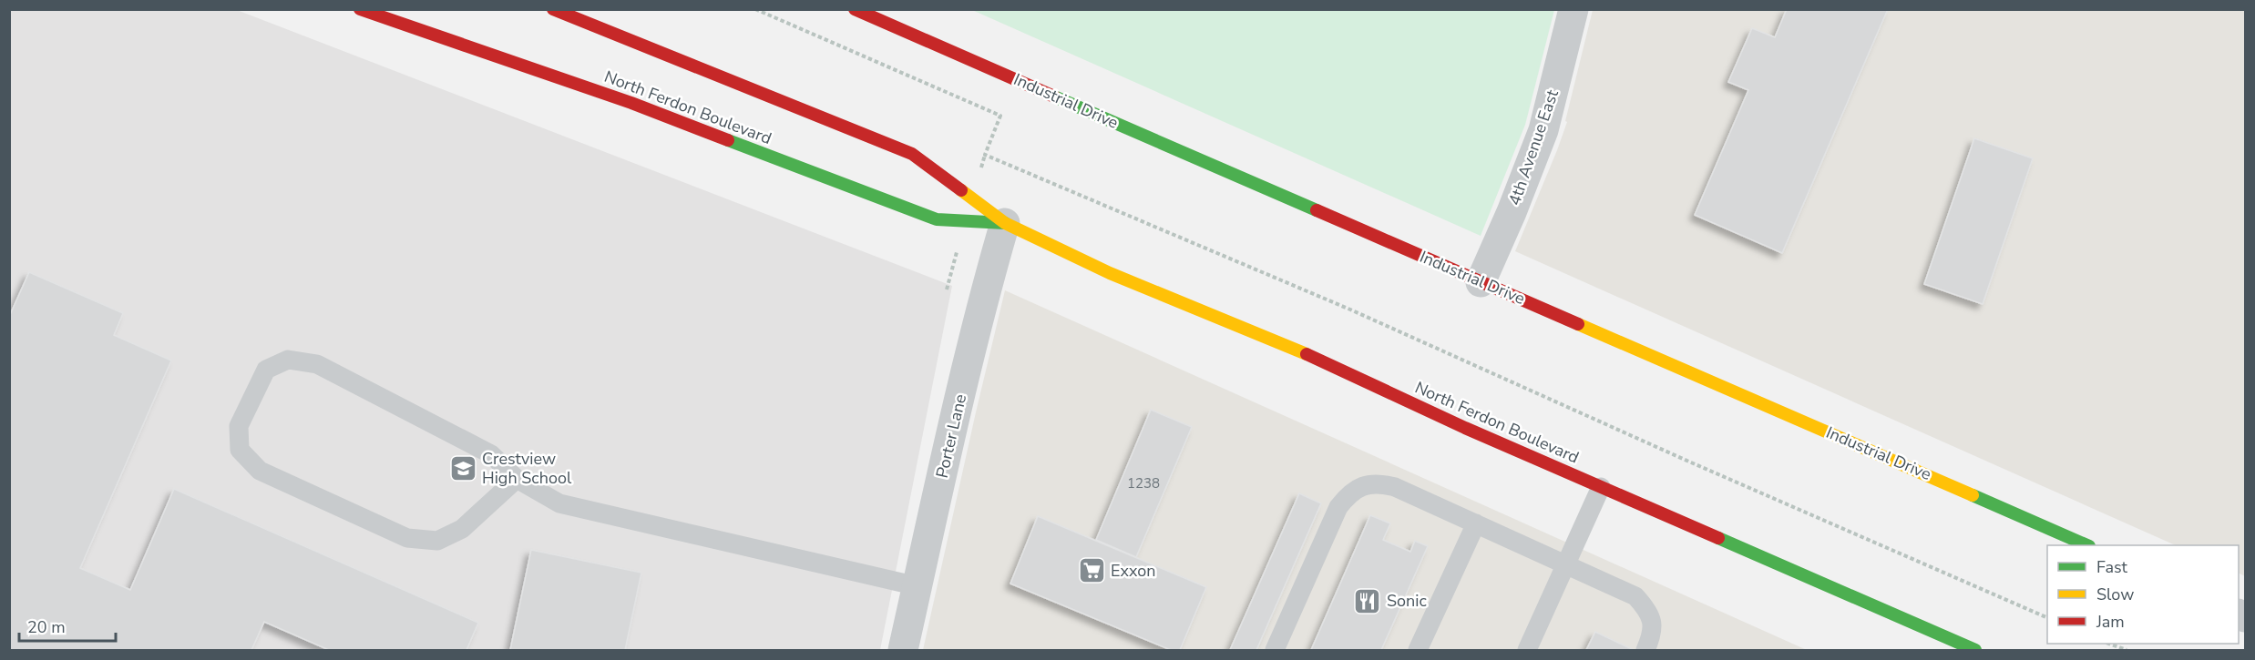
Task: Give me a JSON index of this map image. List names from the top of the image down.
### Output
{
  "streets": {
    "main road": ["Industrial Drive", "North Ferdon Boulevard"],
    "street": ["4th Avenue East", "Porter Lane"]
  },
  "crossings": [
    ["Industrial Drive", "4th Avenue East"],
    ["North Ferdon Boulevard", "Porter Lane"]
  ],
  "places": {
    "school or university": ["Crestview High School"],
    "supermarket": ["Exxon"],
    "restaurant": ["Sonic"]
  },
  "house_numbers": ["1238"],
  "legend": ["Fast", "Slow", "Jam"],
  "scale_bar": "20 m"
}
